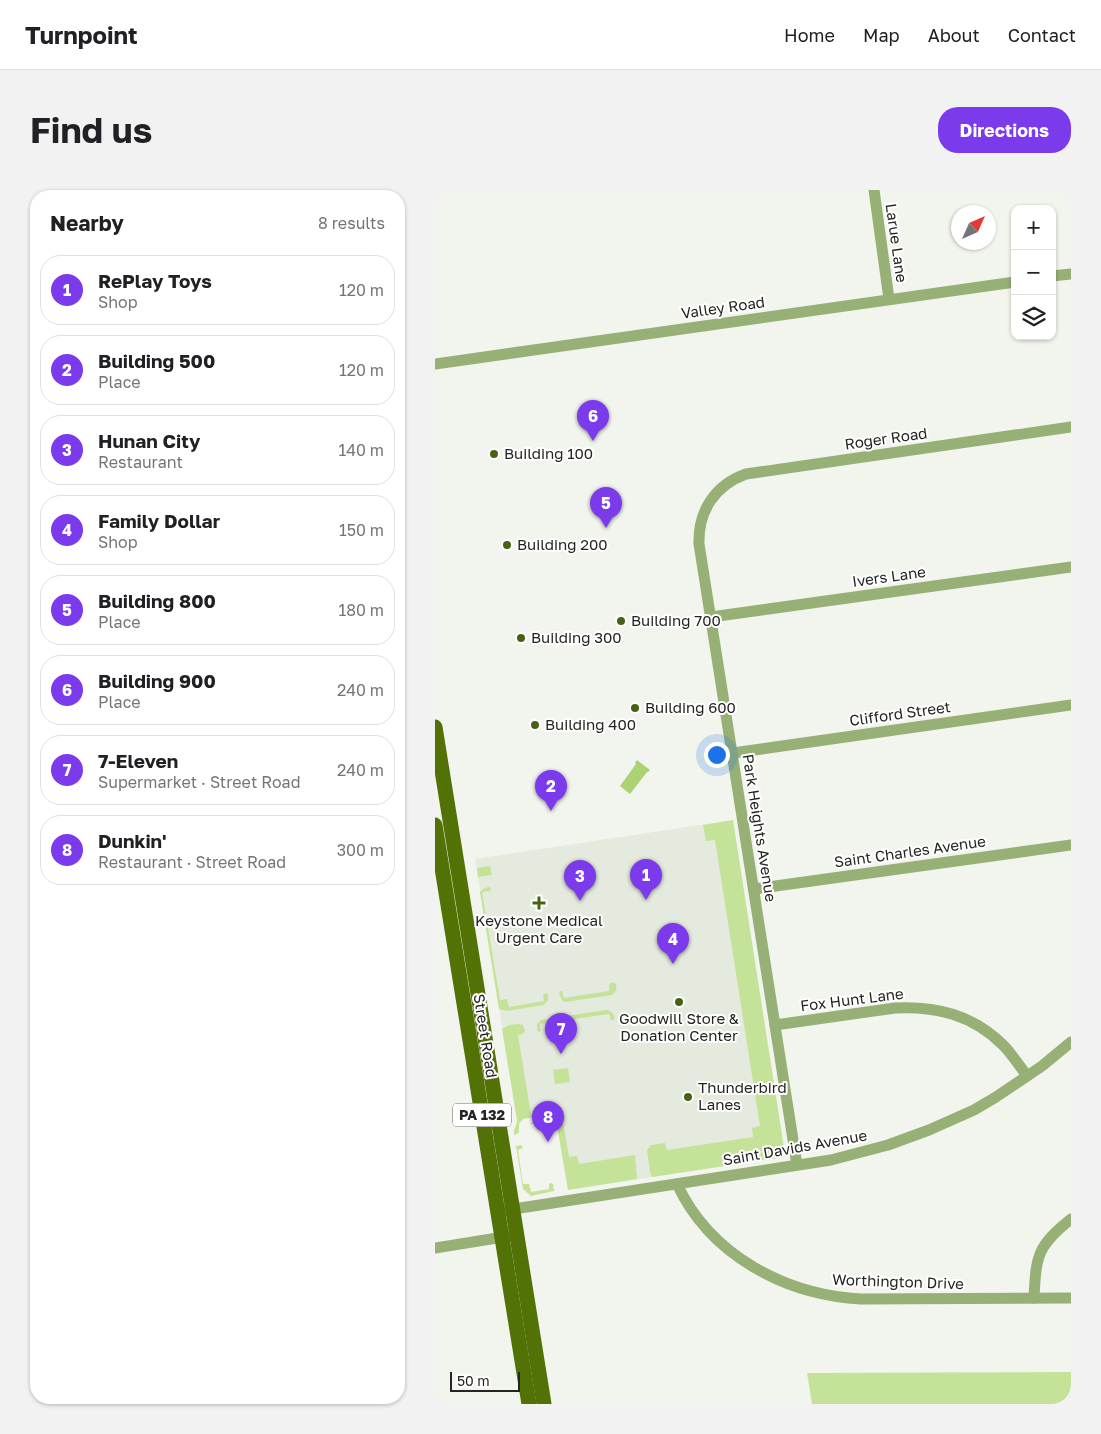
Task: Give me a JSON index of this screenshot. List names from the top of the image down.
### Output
{
  "streets": {
    "main road": ["Street Road", "PA 132"],
    "street": [
      "Larue Lane",
      "Valley Road",
      "Roger Road",
      "Ivers Lane",
      "Clifford Street",
      "Park Heights Avenue",
      "Saint Charles Avenue",
      "Fox Hunt Lane",
      "Saint Davids Avenue",
      "Worthington Drive"
    ]
  },
  "crossings": [
    ["Larue Lane", "Valley Road"],
    ["Roger Road", "Park Heights Avenue"],
    ["Ivers Lane", "Park Heights Avenue"],
    ["Clifford Street", "Park Heights Avenue"],
    ["Park Heights Avenue", "Saint Charles Avenue"],
    ["Park Heights Avenue", "Fox Hunt Lane"],
    ["Park Heights Avenue", "Saint Davids Avenue"],
    ["Fox Hunt Lane", "Saint Davids Avenue"],
    ["Street Road", "Saint Davids Avenue"],
    ["Saint Davids Avenue", "Worthington Drive"]
  ],
  "places": {
    "other": [
      "Building 100",
      "Building 200",
      "Building 700",
      "Building 300",
      "Building 600",
      "Building 400",
      "Goodwill Store & Donation Center",
      "Thunderbird Lanes"
    ],
    "health": ["Keystone Medical Urgent Care"]
  },
  "scale_bar": "50 m",
  "north": "top right",
  "page": {
    "header": "Turnpoint",
    "nav": [
      "Home",
      "Map",
      "About",
      "Contact"
    ],
    "buttons": "Directions",
    "title": "Find us",
    "heading": ["Nearby", "8 results"],
    "map_buttons": ["+", "−"],
    "list": [
      {
        "mark": "1",
        "name": "RePlay Toys",
        "note": "Shop",
        "value": "120 m"
      },
      {
        "mark": "2",
        "name": "Building 500",
        "note": "Place",
        "value": "120 m"
      },
      {
        "mark": "3",
        "name": "Hunan City",
        "note": "Restaurant",
        "value": "140 m"
      },
      {
        "mark": "4",
        "name": "Family Dollar",
        "note": "Shop",
        "value": "150 m"
      },
      {
        "mark": "5",
        "name": "Building 800",
        "note": "Place",
        "value": "180 m"
      },
      {
        "mark": "6",
        "name": "Building 900",
        "note": "Place",
        "value": "240 m"
      },
      {
        "mark": "7",
        "name": "7-Eleven",
        "note": "Supermarket · Street Road",
        "value": "240 m"
      },
      {
        "mark": "8",
        "name": "Dunkin'",
        "note": "Restaurant · Street Road",
        "value": "300 m"
      }
    ],
    "pins": [
      "6",
      "5",
      "2",
      "1",
      "3",
      "4",
      "7",
      "8"
    ],
    "scale": "50 m"
  }
}
